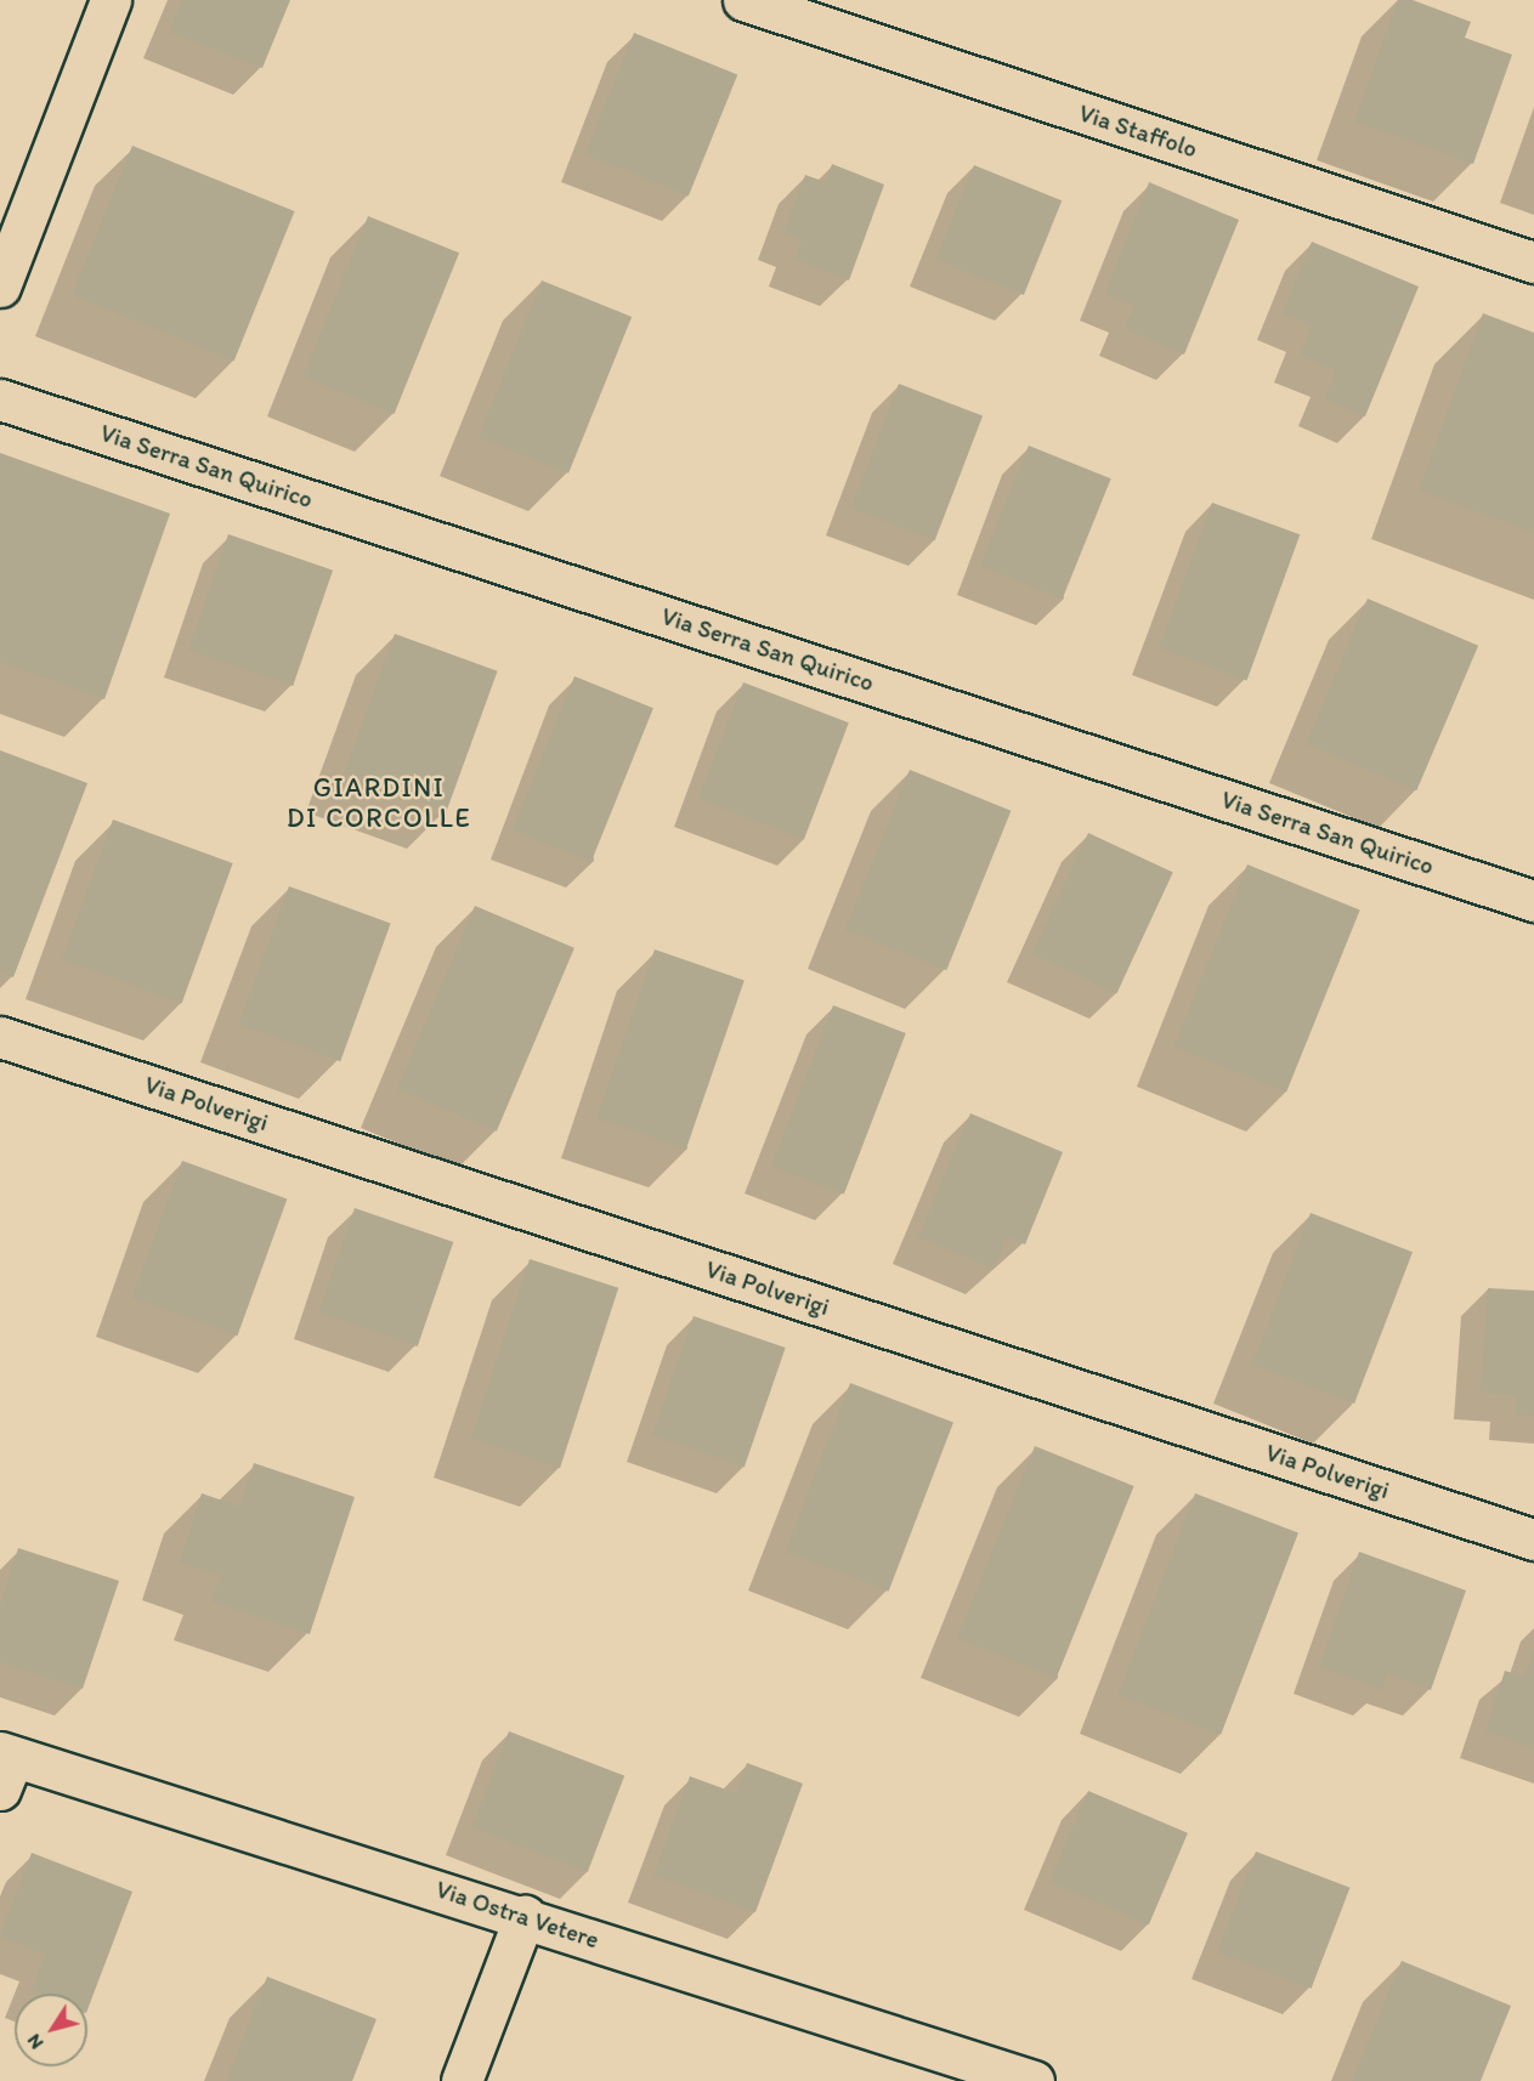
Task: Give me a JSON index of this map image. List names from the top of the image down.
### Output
{
  "streets": {
    "street": [
      "Via Staffolo",
      "Via Serra San Quirico",
      "Via Polverigi",
      "Via Ostra Vetere"
    ]
  },
  "districts": ["GIARDINI DI CORCOLLE"],
  "north": "bottom left"
}
